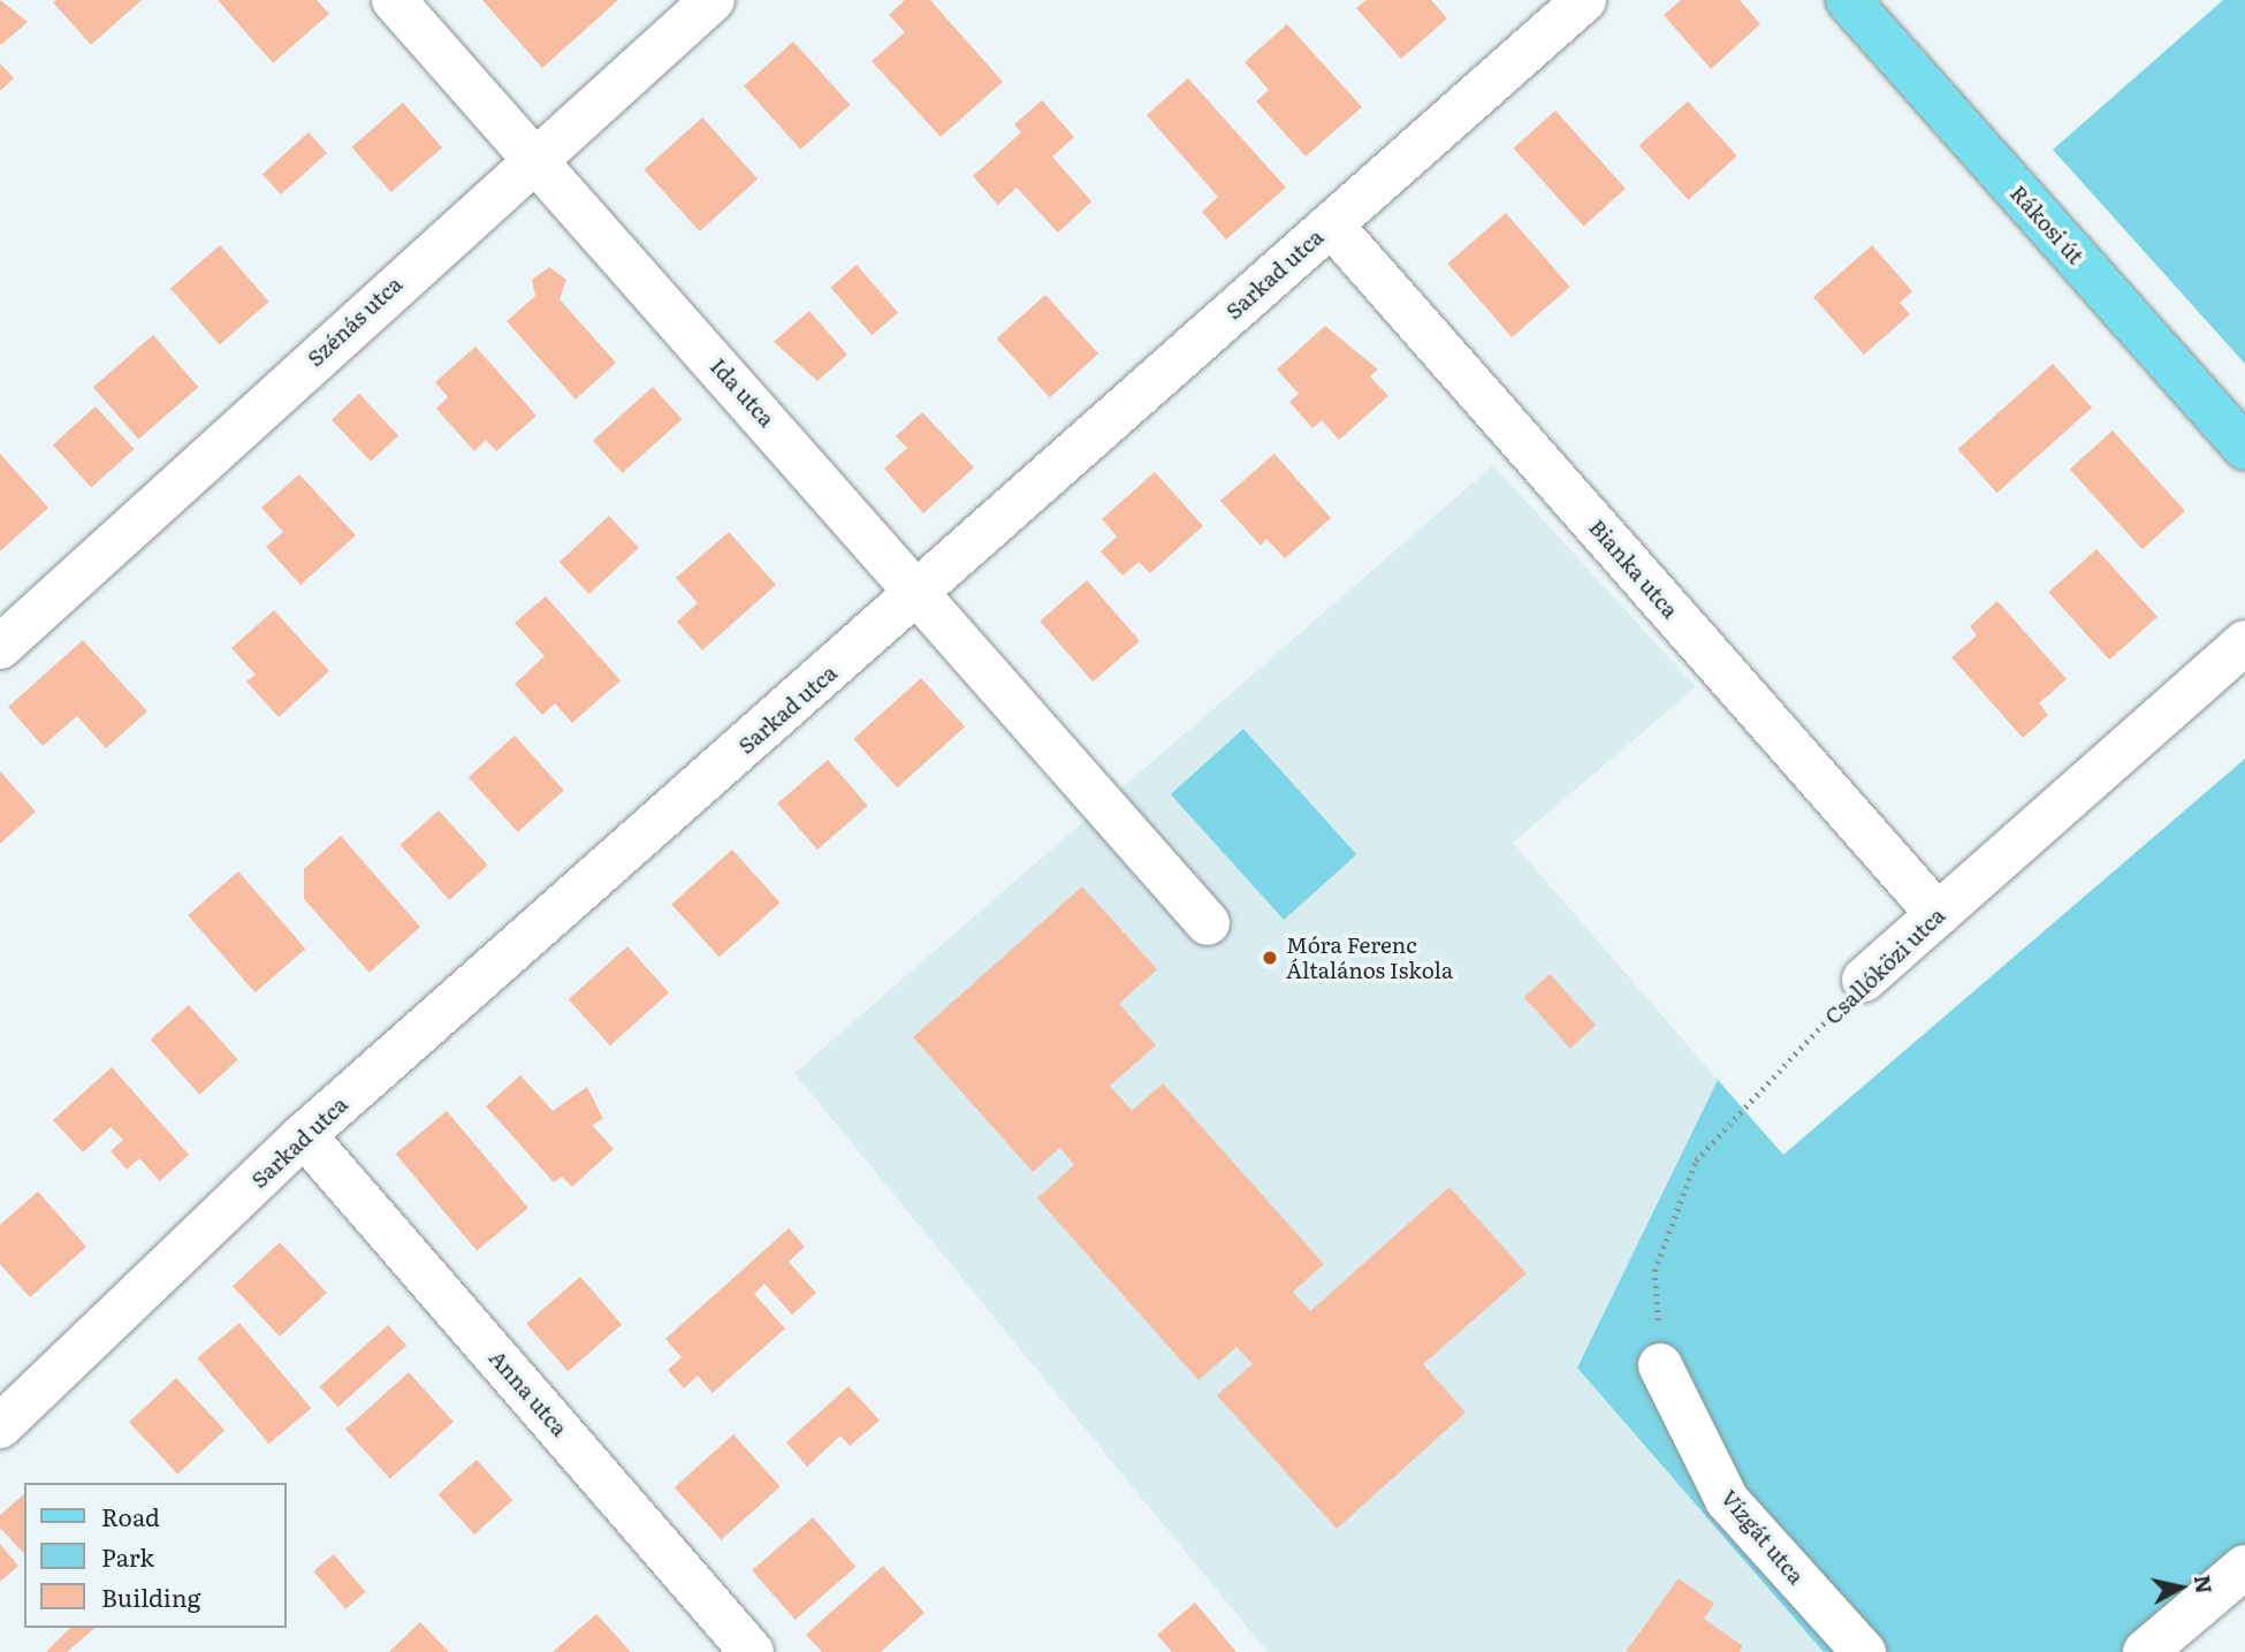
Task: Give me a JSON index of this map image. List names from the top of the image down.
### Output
{
  "streets": {
    "main road": ["Rákosi út"],
    "street": [
      "Sarkad utca",
      "Szénás utca",
      "Ida utca",
      "Bianka utca",
      "Csallóközi utca",
      "Anna utca",
      "Vízgát utca"
    ]
  },
  "crossings": [
    ["Sarkad utca", "Ida utca"],
    ["Sarkad utca", "Bianka utca"],
    ["Sarkad utca", "Anna utca"],
    ["Szénás utca", "Ida utca"],
    ["Bianka utca", "Csallóközi utca"],
    ["Csallóközi utca", "Vízgát utca"]
  ],
  "places": ["Móra Ferenc Általános Iskola"],
  "legend": ["Road", "Park", "Building"],
  "north": "right"
}
